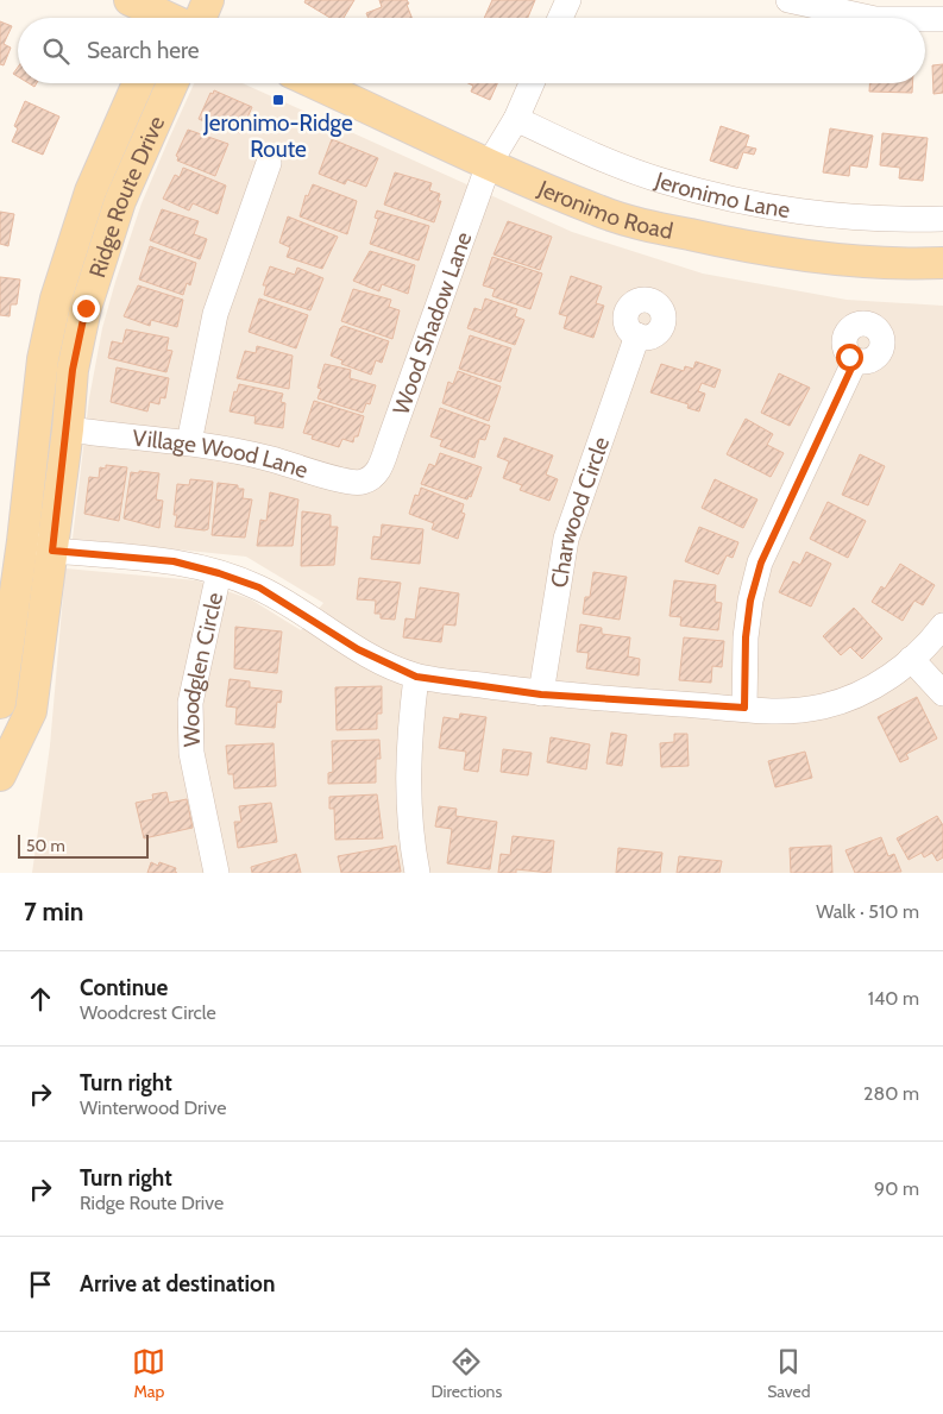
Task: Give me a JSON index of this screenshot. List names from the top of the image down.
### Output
{
  "streets": {
    "main road": ["Ridge Route Drive", "Jeronimo Road"],
    "street": [
      "Jeronimo Lane",
      "Wood Shadow Lane",
      "Village Wood Lane",
      "Charwood Circle",
      "Woodglen Circle"
    ]
  },
  "crossings": [
    ["Jeronimo Lane", "Wood Shadow Lane"],
    ["Ridge Route Drive", "Village Wood Lane"],
    ["Jeronimo Road", "Wood Shadow Lane"],
    ["Wood Shadow Lane", "Village Wood Lane"]
  ],
  "places": {
    "transit": ["Jeronimo-Ridge Route"]
  },
  "scale_bar": "50 m",
  "page": {
    "search": "Search here",
    "scale": "50 m",
    "heading": ["7 min", "Walk · 510 m"],
    "list": [
      ["Continue", "Woodcrest Circle", "140 m"],
      ["Turn right", "Winterwood Drive", "280 m"],
      ["Turn right", "Ridge Route Drive", "90 m"],
      "Arrive at destination"
    ],
    "nav": ["Map", "Directions", "Saved"]
  }
}
